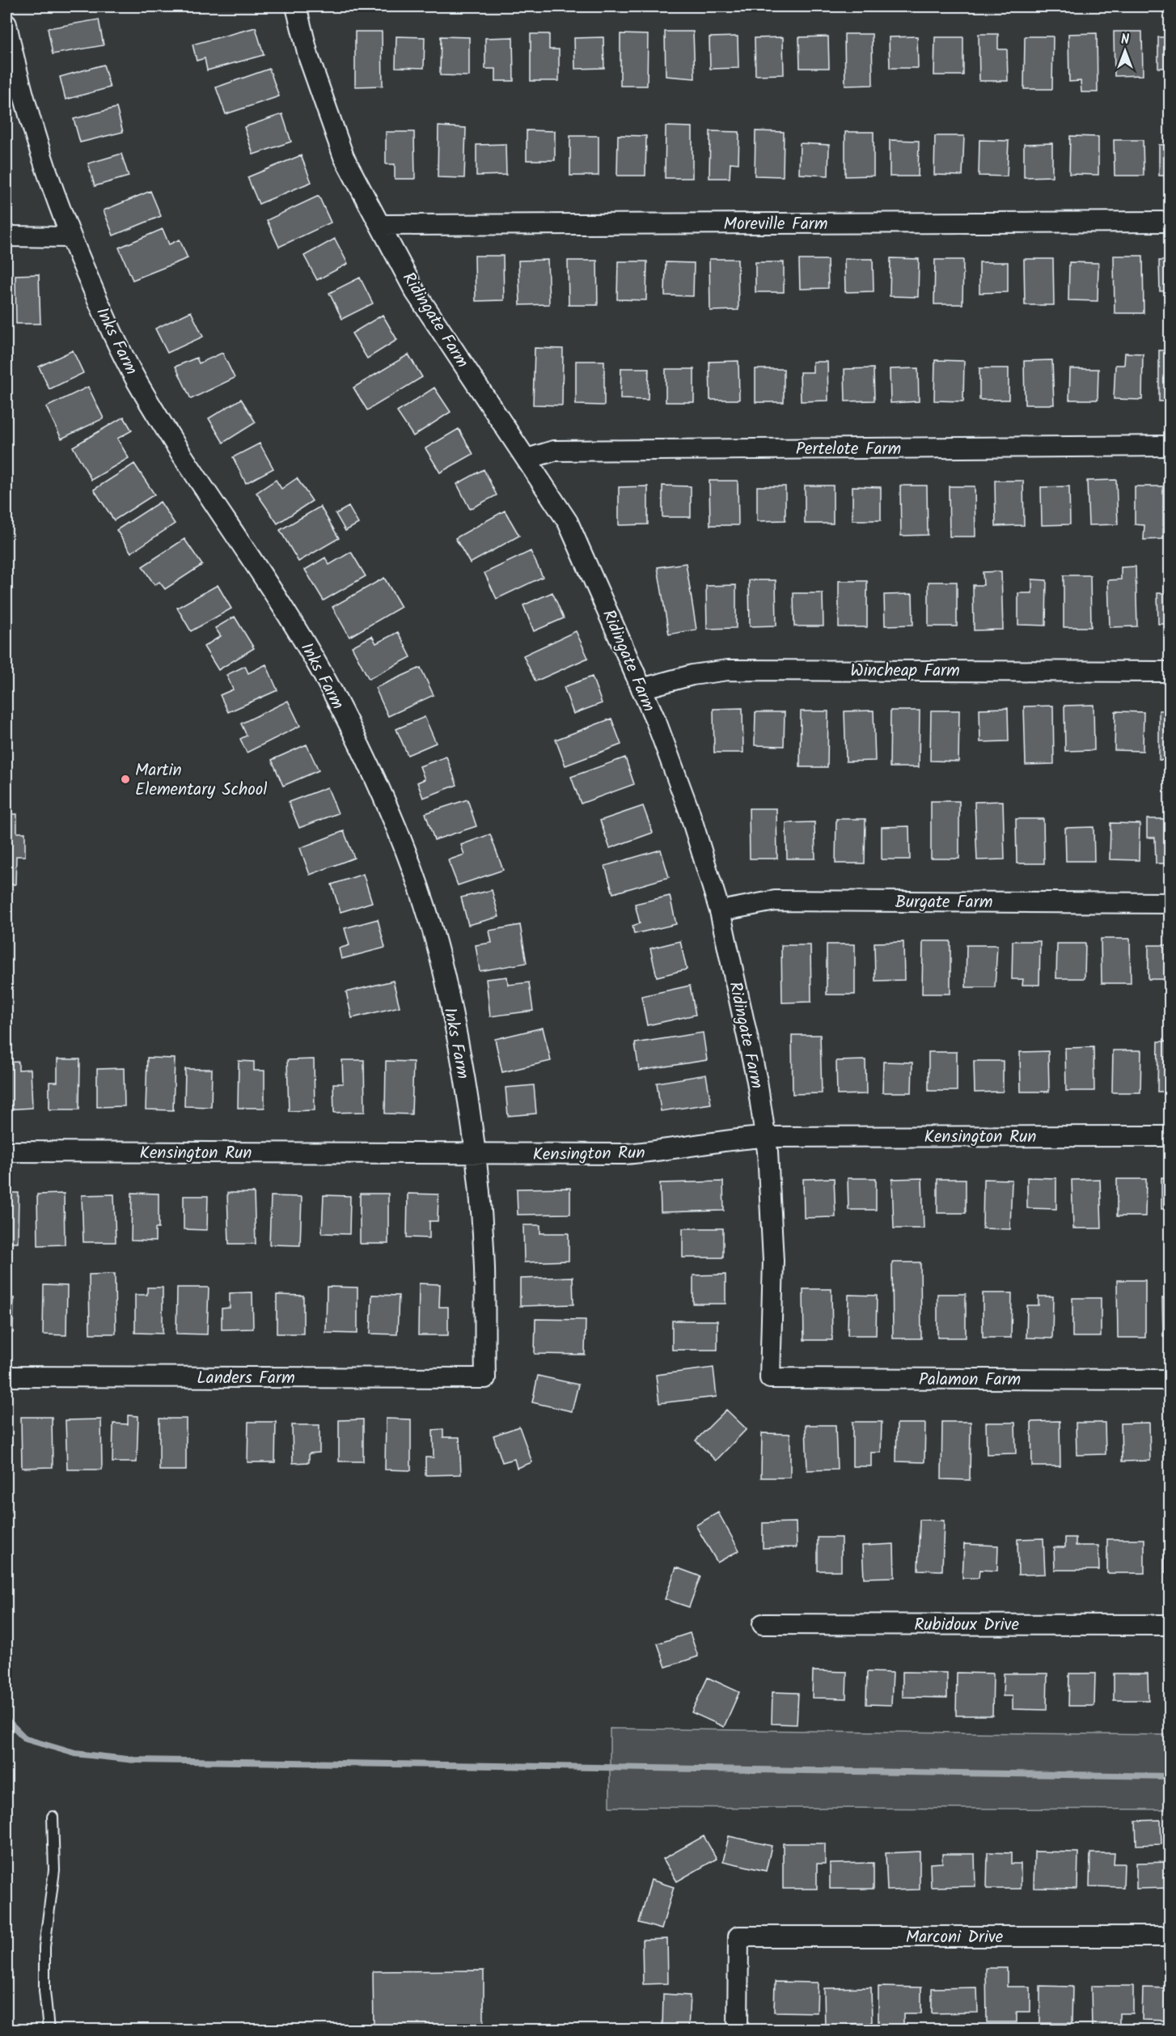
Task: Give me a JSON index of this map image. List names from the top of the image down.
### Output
{
  "streets": {
    "street": [
      "Moreville Farm",
      "Ridingate Farm",
      "Inks Farm",
      "Pertelote Farm",
      "Wincheap Farm",
      "Burgate Farm",
      "Kensington Run",
      "Landers Farm",
      "Palamon Farm",
      "Rubidoux Drive",
      "Marconi Drive"
    ]
  },
  "crossings": [
    ["Moreville Farm", "Ridingate Farm"],
    ["Ridingate Farm", "Pertelote Farm"],
    ["Ridingate Farm", "Wincheap Farm"],
    ["Ridingate Farm", "Burgate Farm"],
    ["Ridingate Farm", "Kensington Run"],
    ["Ridingate Farm", "Palamon Farm"],
    ["Inks Farm", "Kensington Run"],
    ["Inks Farm", "Landers Farm"]
  ],
  "places": ["Martin Elementary School"],
  "north": "top"
}
